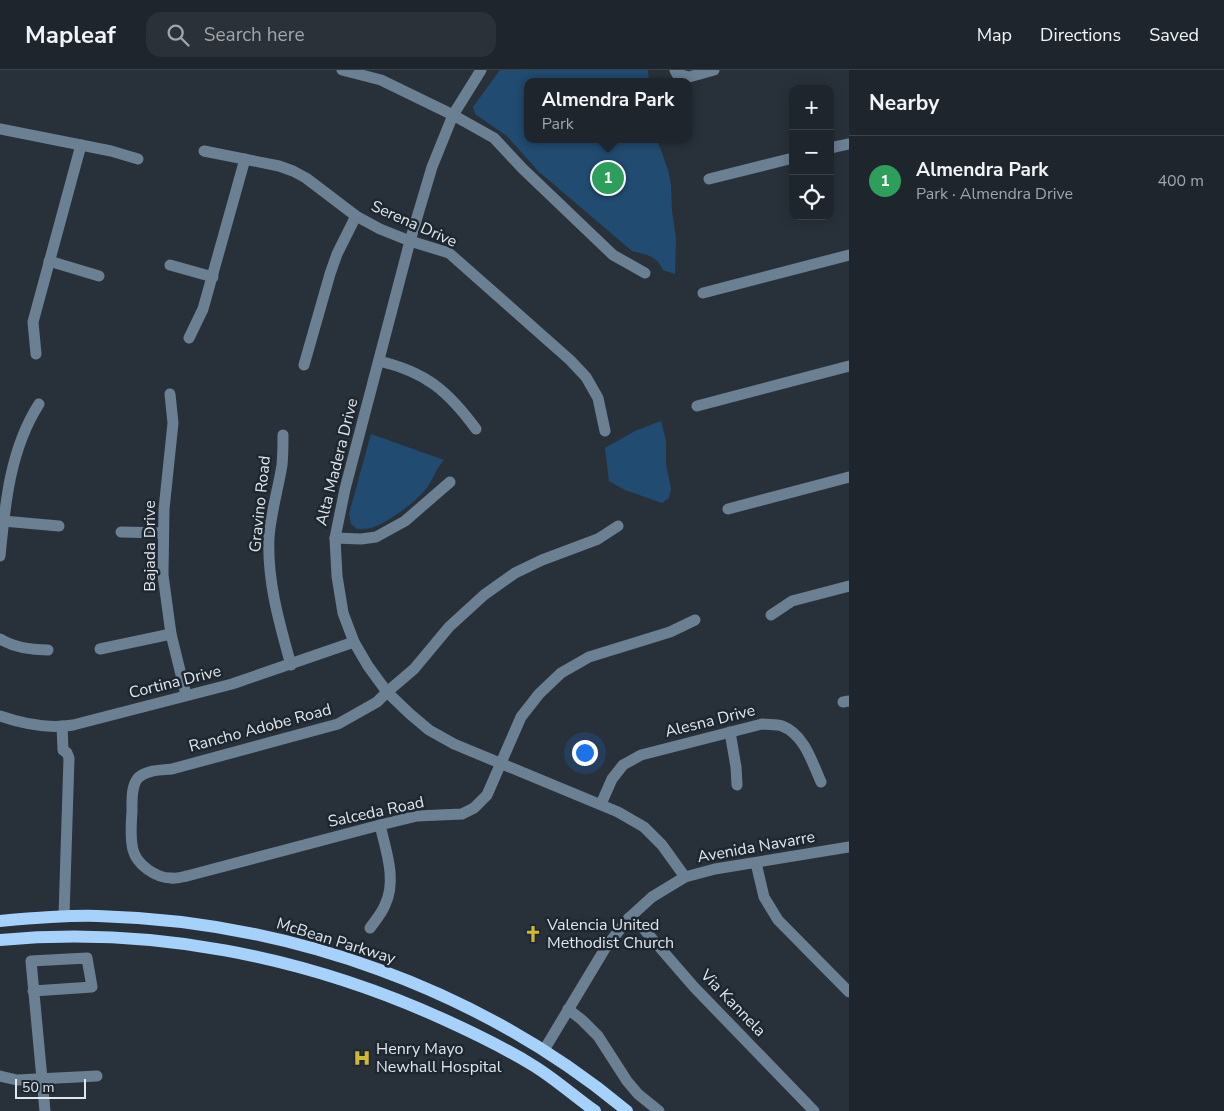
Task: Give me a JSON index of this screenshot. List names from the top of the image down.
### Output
{
  "streets": {
    "main road": ["McBean Parkway"],
    "street": [
      "Serena Drive",
      "Alta Madera Drive",
      "Gravino Road",
      "Bajada Drive",
      "Cortina Drive",
      "Alesna Drive",
      "Rancho Adobe Road",
      "Salceda Road",
      "Avenida Navarre",
      "Via Kannela"
    ]
  },
  "crossings": [
    ["Serena Drive", "Alta Madera Drive"],
    ["Alta Madera Drive", "Cortina Drive"],
    ["Alta Madera Drive", "Alesna Drive"],
    ["Alta Madera Drive", "Rancho Adobe Road"],
    ["Alta Madera Drive", "Salceda Road"],
    ["Alta Madera Drive", "Avenida Navarre"],
    ["Gravino Road", "Cortina Drive"],
    ["Bajada Drive", "Cortina Drive"],
    ["Rancho Adobe Road", "Salceda Road"],
    ["Avenida Navarre", "McBean Parkway"],
    ["Avenida Navarre", "Via Kannela"]
  ],
  "places": {
    "church": ["Valencia United Methodist Church"],
    "hospital": ["Henry Mayo Newhall Hospital"]
  },
  "scale_bar": "50 m",
  "page": {
    "header": "Mapleaf",
    "search": "Search here",
    "nav": ["Map", "Directions", "Saved"],
    "heading": "Nearby",
    "popup": ["Almendra Park", "Park"],
    "map_buttons": ["+", "−"],
    "list": [
      {
        "mark": "1",
        "name": "Almendra Park",
        "note": "Park · Almendra Drive",
        "value": "400 m"
      }
    ],
    "pins": "1",
    "scale": "50 m"
  }
}
